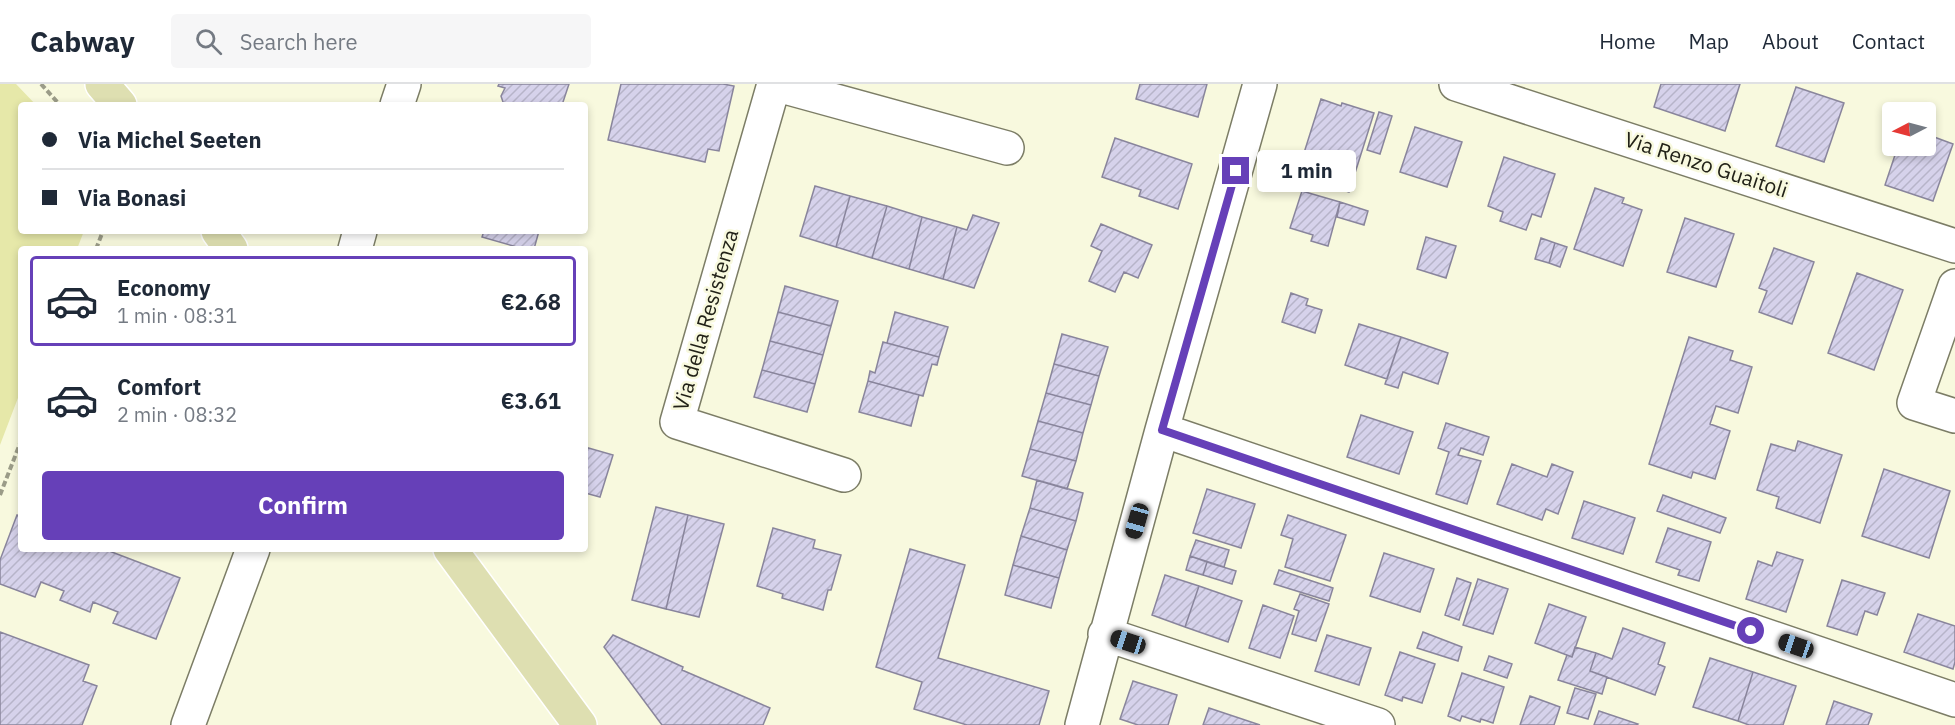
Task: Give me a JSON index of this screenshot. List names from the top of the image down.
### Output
{
  "streets": {
    "street": ["Via Renzo Guaitoli", "Via della Resistenza"]
  },
  "north": "left",
  "page": {
    "header": "Cabway",
    "search": "Search here",
    "nav": [
      "Home",
      "Map",
      "About",
      "Contact"
    ],
    "banner": ["Via Michel Seeten", "Via Bonasi"],
    "bubble": "1 min",
    "list": [
      {
        "name": "Economy",
        "note": "1 min · 08:31",
        "value": "€2.68"
      },
      {
        "name": "Comfort",
        "note": "2 min · 08:32",
        "value": "€3.61"
      }
    ],
    "buttons": "Confirm"
  }
}
